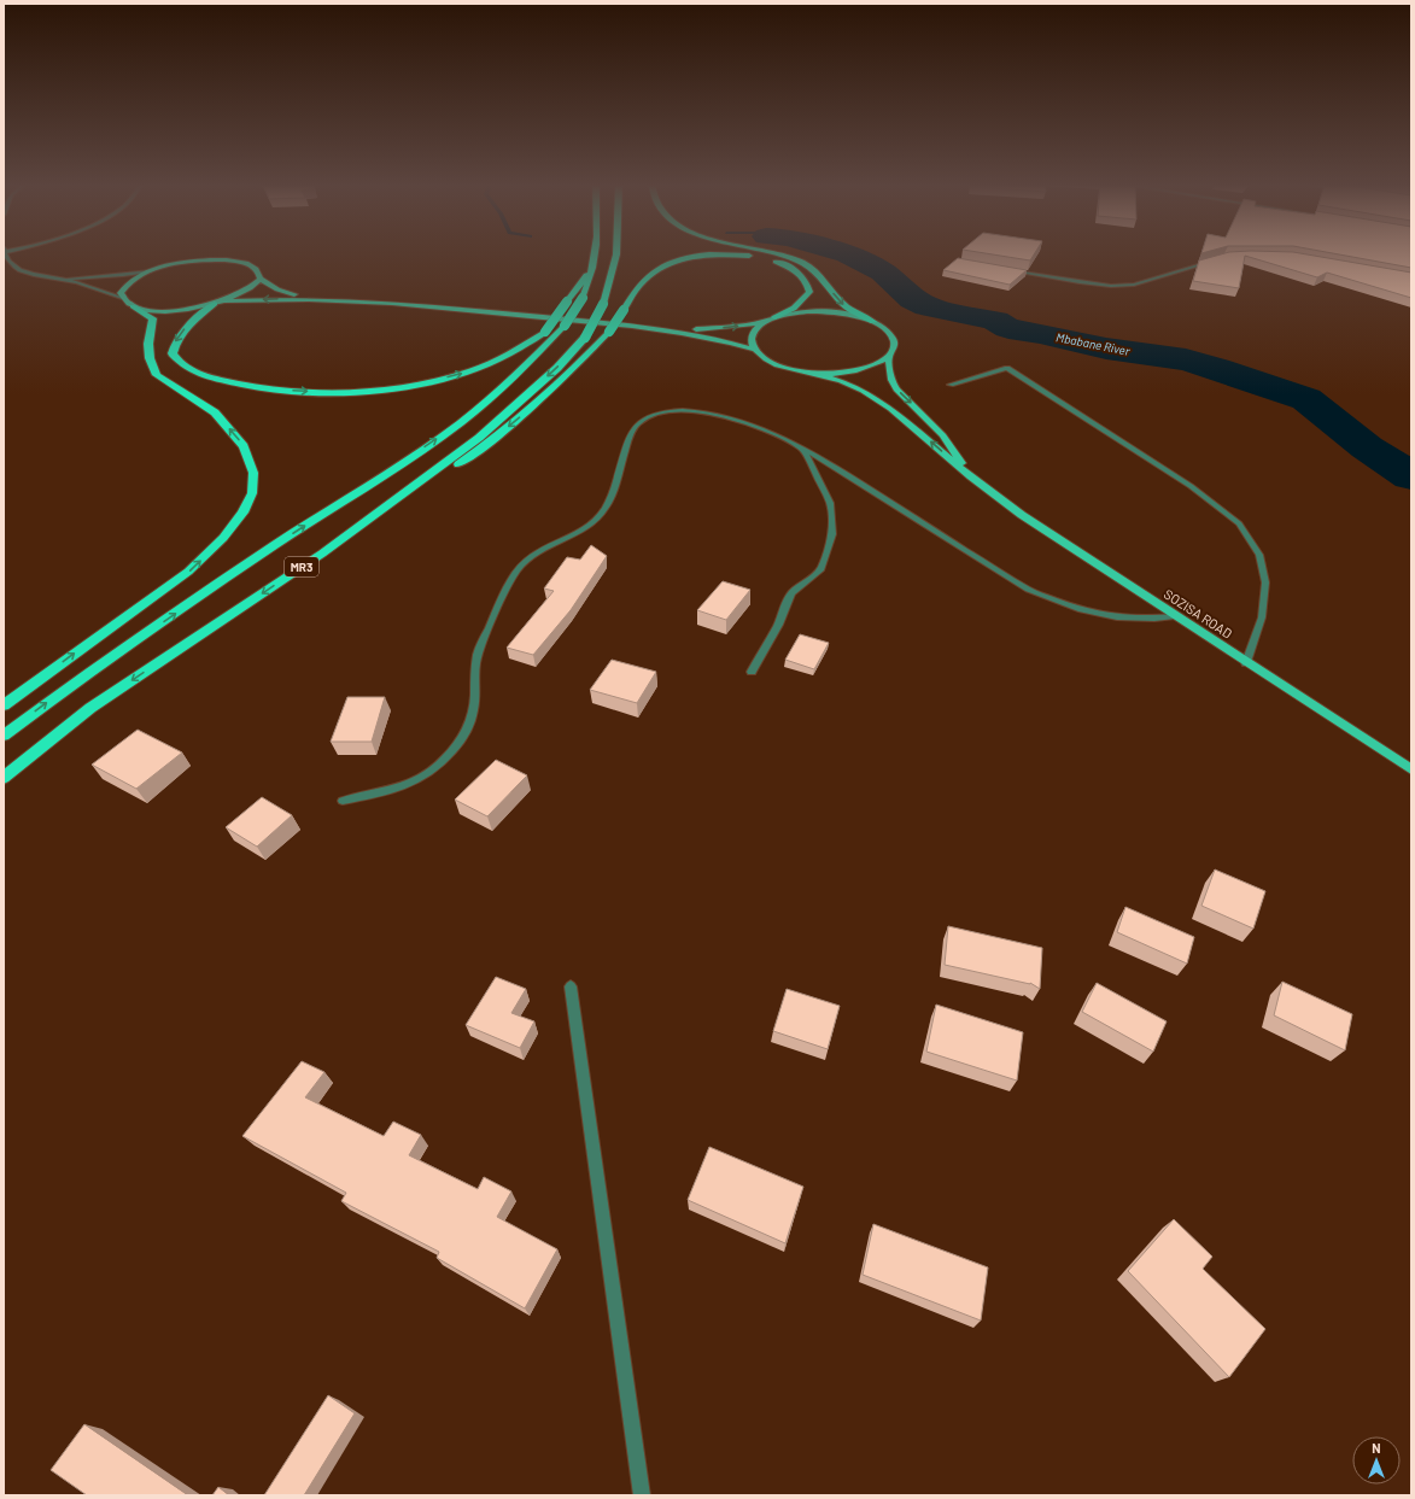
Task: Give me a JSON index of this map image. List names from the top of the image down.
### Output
{
  "streets": {
    "highway": ["MR3"],
    "main road": ["SOZISA ROAD"]
  },
  "water": ["Mbabane River"],
  "north": "top"
}
